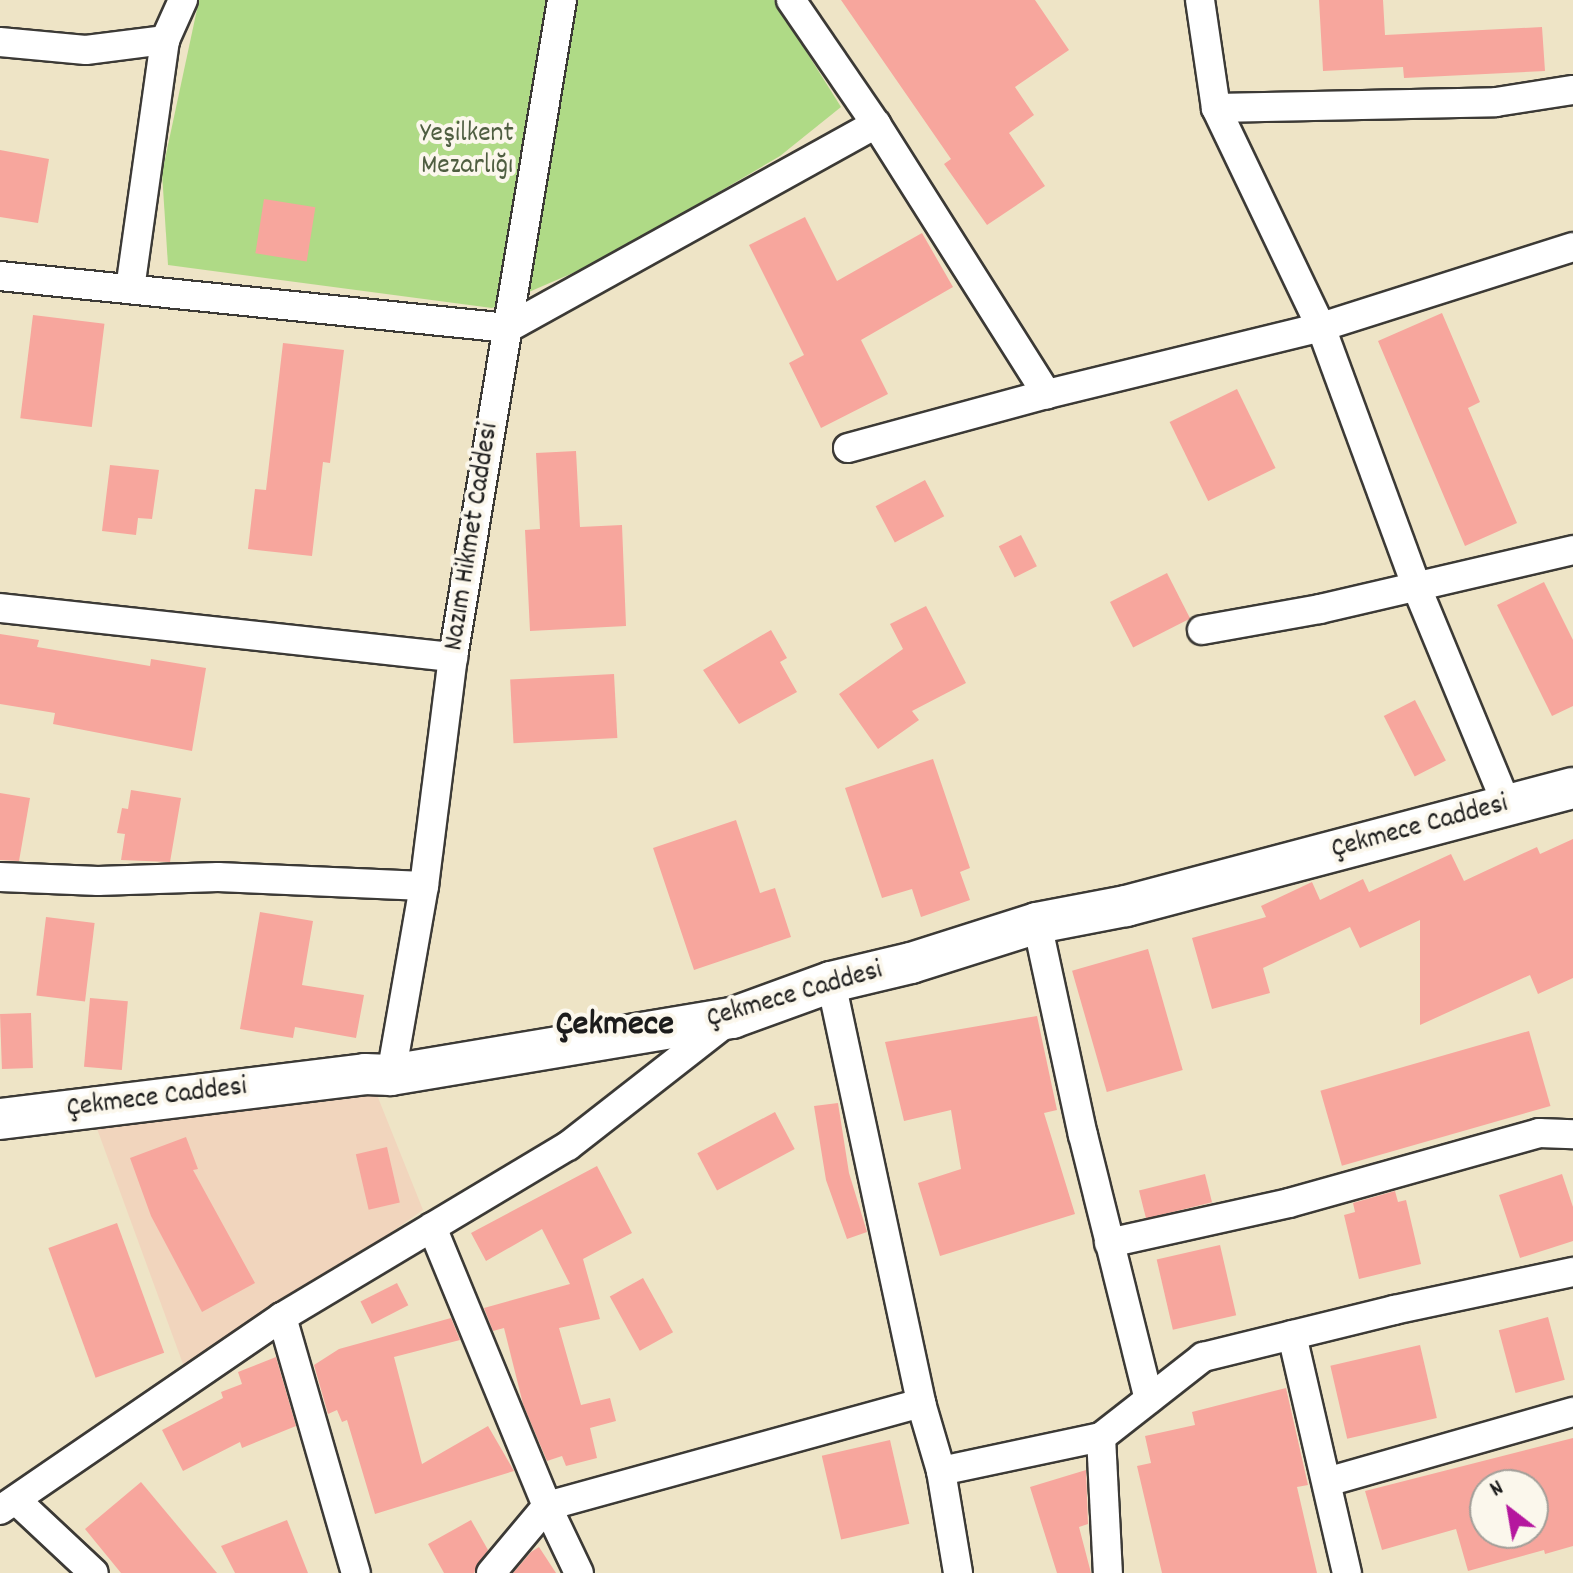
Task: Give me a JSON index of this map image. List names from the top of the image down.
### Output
{
  "streets": {
    "main road": ["Çekmece Caddesi"],
    "street": ["Nazım Hikmet Caddesi"]
  },
  "crossings": [
    ["Nazım Hikmet Caddesi", "Çekmece Caddesi"]
  ],
  "districts": ["Çekmece"],
  "parks": ["Yeşilkent Mezarlığı"],
  "north": "top left"
}
